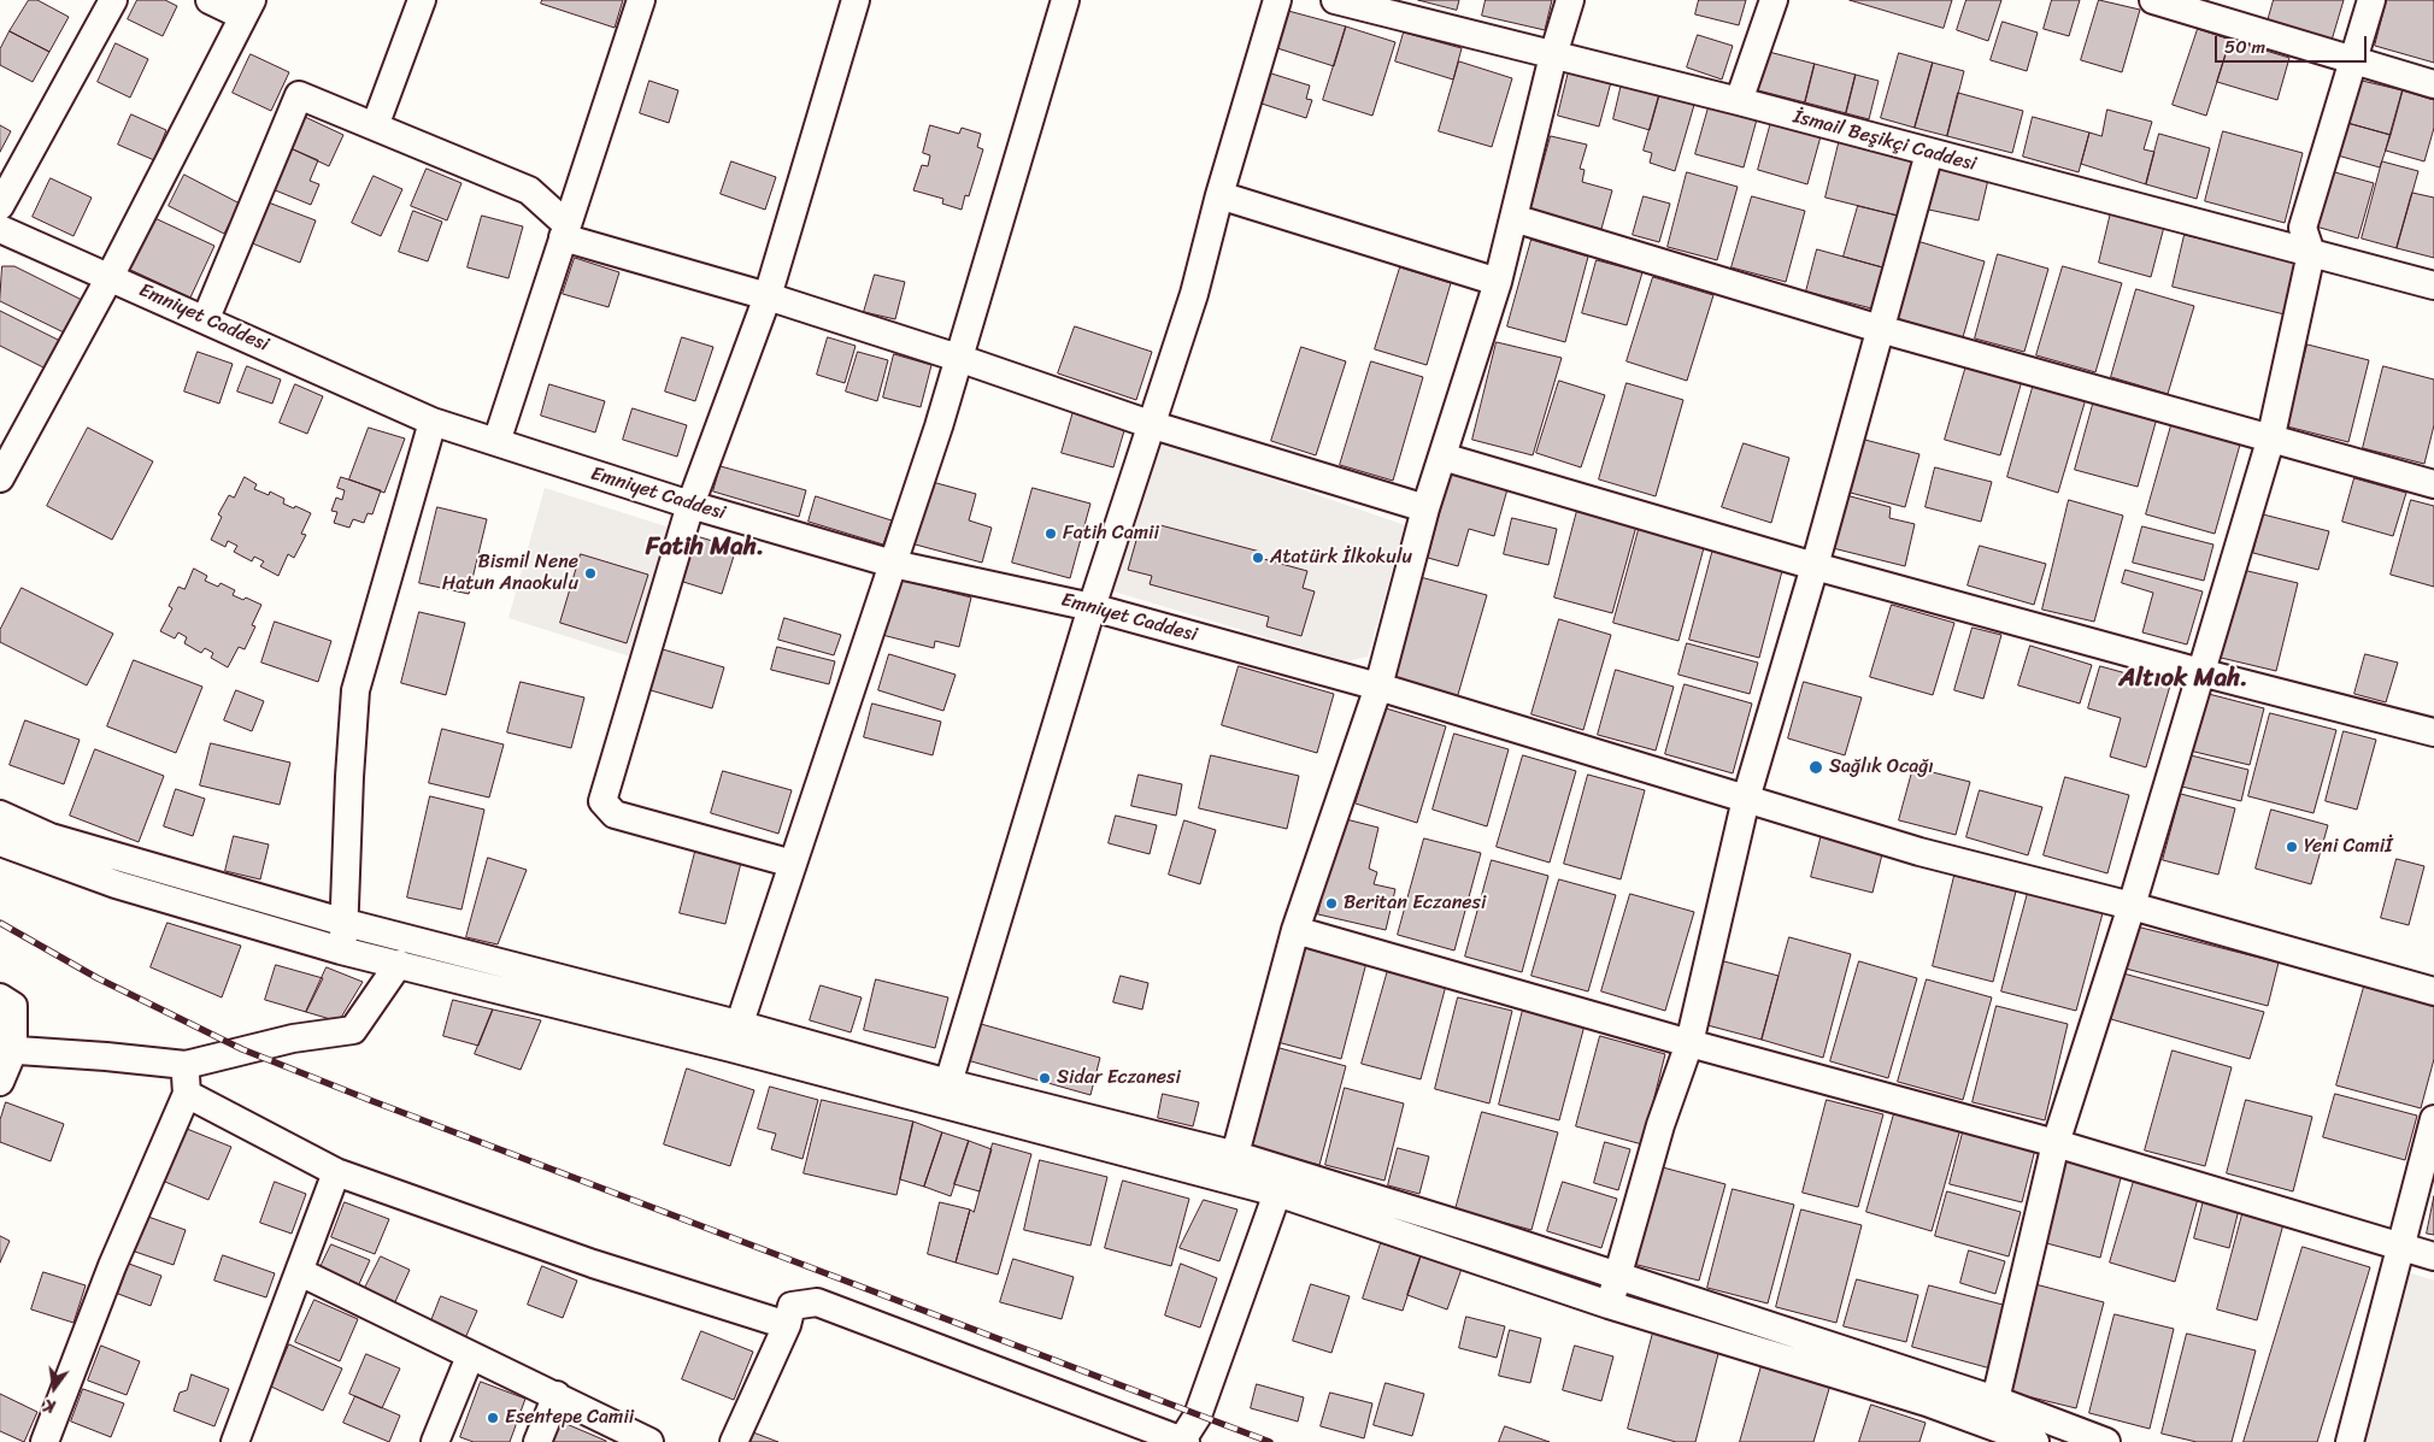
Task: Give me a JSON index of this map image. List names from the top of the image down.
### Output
{
  "streets": {
    "street": ["İsmail Beşikçi Caddesi", "Emniyet Caddesi"]
  },
  "districts": ["Fatih Mah.", "Altıok Mah."],
  "places": [
    "Fatih Camii",
    "Atatürk İlkokulu",
    "Bismil Nene Hatun Anaokulu",
    "Sağlık Ocağı",
    "Yeni Camiİ",
    "Beritan Eczanesi",
    "Sidar Eczanesi",
    "Esentepe Camii"
  ],
  "scale_bar": "50 m",
  "north": "bottom"
}
